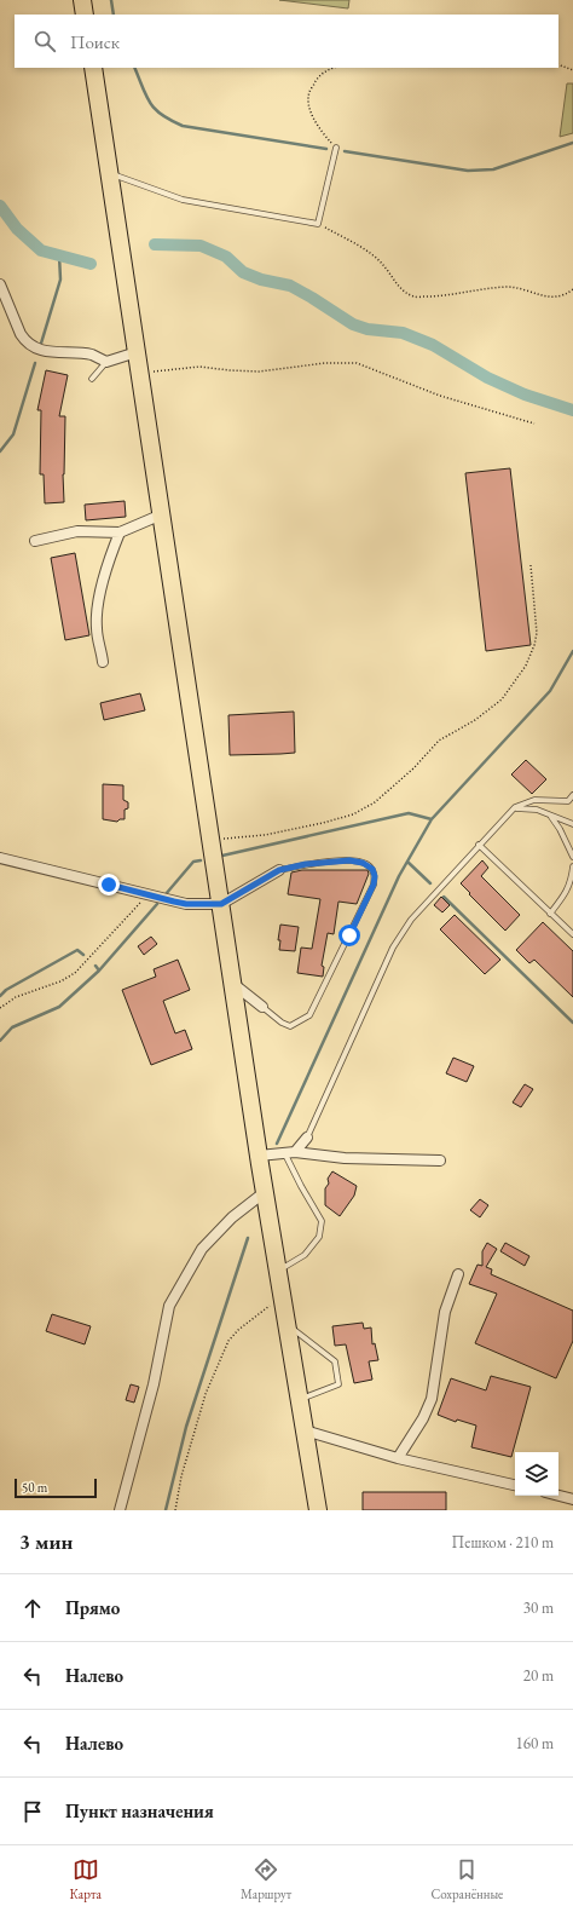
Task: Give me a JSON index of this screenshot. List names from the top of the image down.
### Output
{
  "scale_bar": "50 m",
  "page": {
    "search": "Поиск",
    "scale": "50 m",
    "heading": ["3 мин", "Пешком · 210 m"],
    "list": [
      ["Прямо", "30 m"],
      ["Налево", "20 m"],
      ["Налево", "160 m"],
      "Пункт назначения"
    ],
    "nav": ["Карта", "Маршрут", "Сохранённые"]
  }
}
